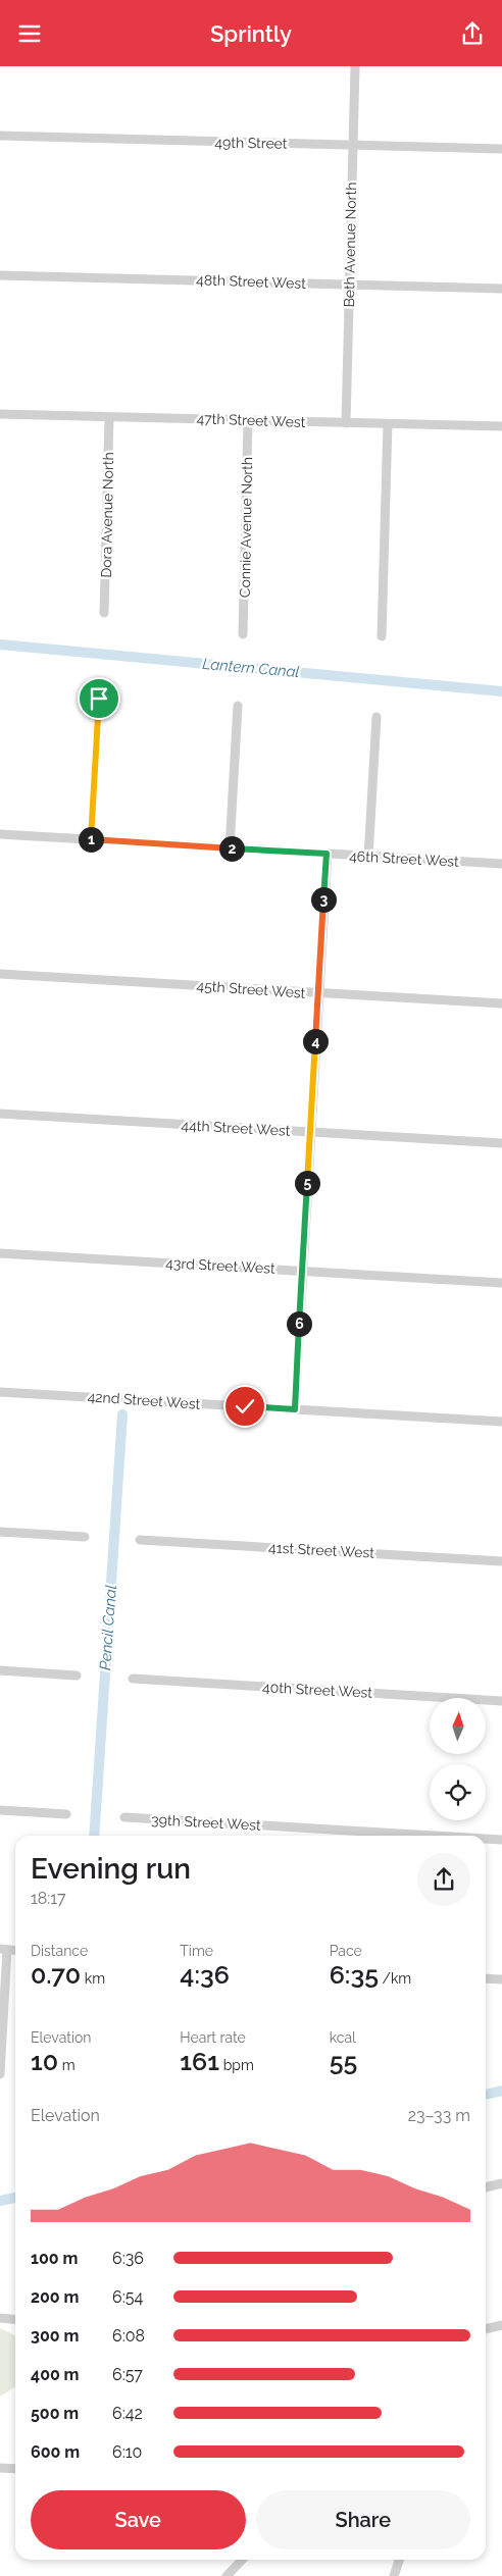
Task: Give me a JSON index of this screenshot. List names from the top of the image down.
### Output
{
  "streets": {
    "street": [
      "49th Street",
      "Beth Avenue North",
      "48th Street West",
      "47th Street West",
      "Dora Avenue North",
      "Connie Avenue North",
      "46th Street West",
      "45th Street West",
      "44th Street West",
      "43rd Street West",
      "42nd Street West",
      "41st Street West",
      "40th Street West",
      "39th Street West"
    ]
  },
  "crossings": [
    ["49th Street", "Beth Avenue North"],
    ["Beth Avenue North", "48th Street West"],
    ["Beth Avenue North", "47th Street West"],
    ["47th Street West", "Dora Avenue North"],
    ["47th Street West", "Connie Avenue North"]
  ],
  "water": ["Lantern Canal", "Pencil Canal"],
  "north": "top",
  "page": {
    "header": "Sprintly",
    "pins": [
      "1",
      "2",
      "3",
      "4",
      "5",
      "6"
    ],
    "heading": ["Evening run", "18:17"],
    "stats": [
      ["Distance", "0.70 km"],
      ["Time", "4:36"],
      ["Pace", "6:35 /km"],
      ["Elevation", "10 m"],
      ["Heart rate", "161 bpm"],
      ["kcal", "55"]
    ],
    "chart": ["Elevation", "23–33 m"],
    "list": [
      {
        "name": "100 m",
        "note": "6:36"
      },
      {
        "name": "200 m",
        "note": "6:54"
      },
      {
        "name": "300 m",
        "note": "6:08"
      },
      {
        "name": "400 m",
        "note": "6:57"
      },
      {
        "name": "500 m",
        "note": "6:42"
      },
      {
        "name": "600 m",
        "note": "6:10"
      }
    ],
    "buttons": ["Save", "Share"]
  }
}
